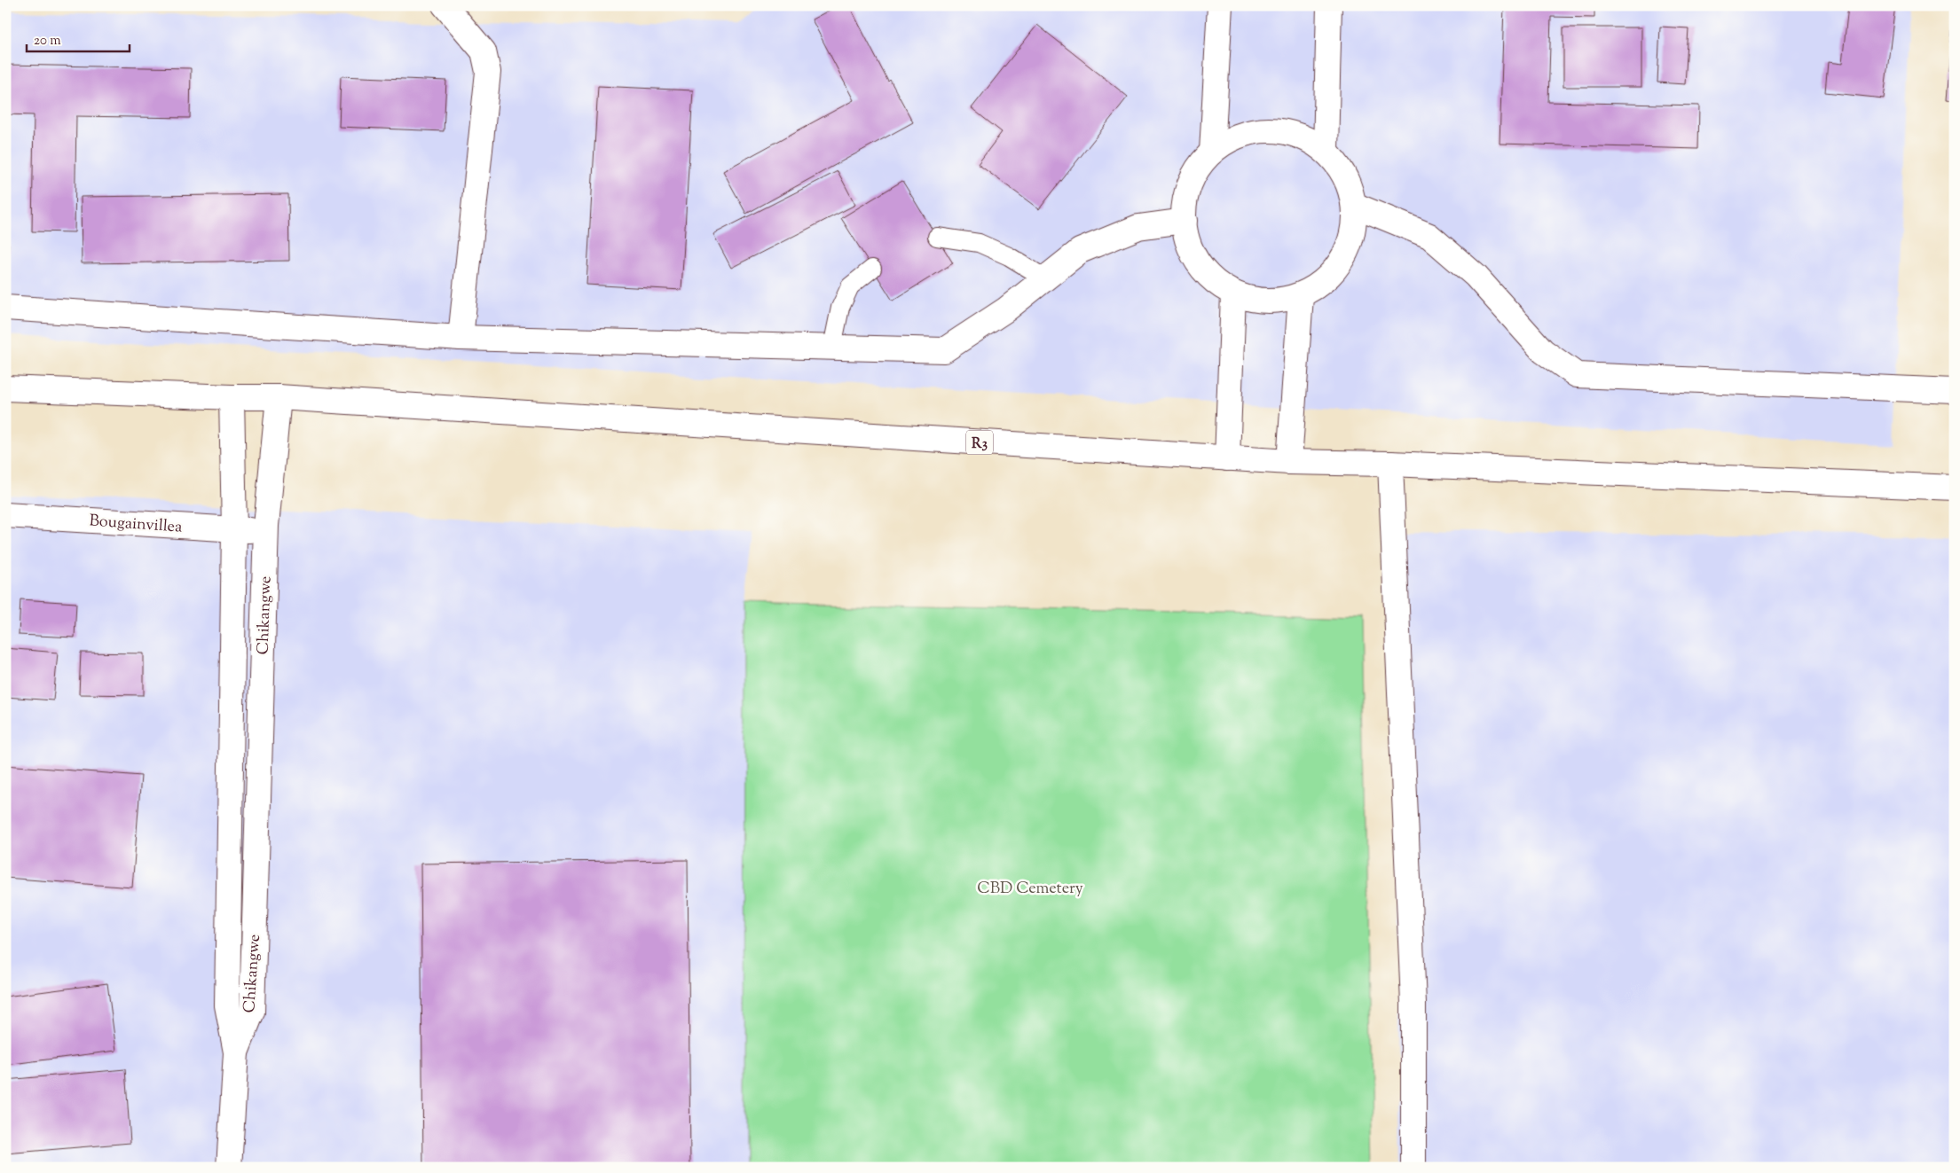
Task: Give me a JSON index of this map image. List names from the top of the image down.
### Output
{
  "streets": {
    "main road": ["R3", "Bougainvillea", "Chikangwe"]
  },
  "crossings": [
    ["R3", "Chikangwe"],
    ["Bougainvillea", "Chikangwe"]
  ],
  "parks": ["CBD Cemetery"],
  "scale_bar": "20 m"
}
